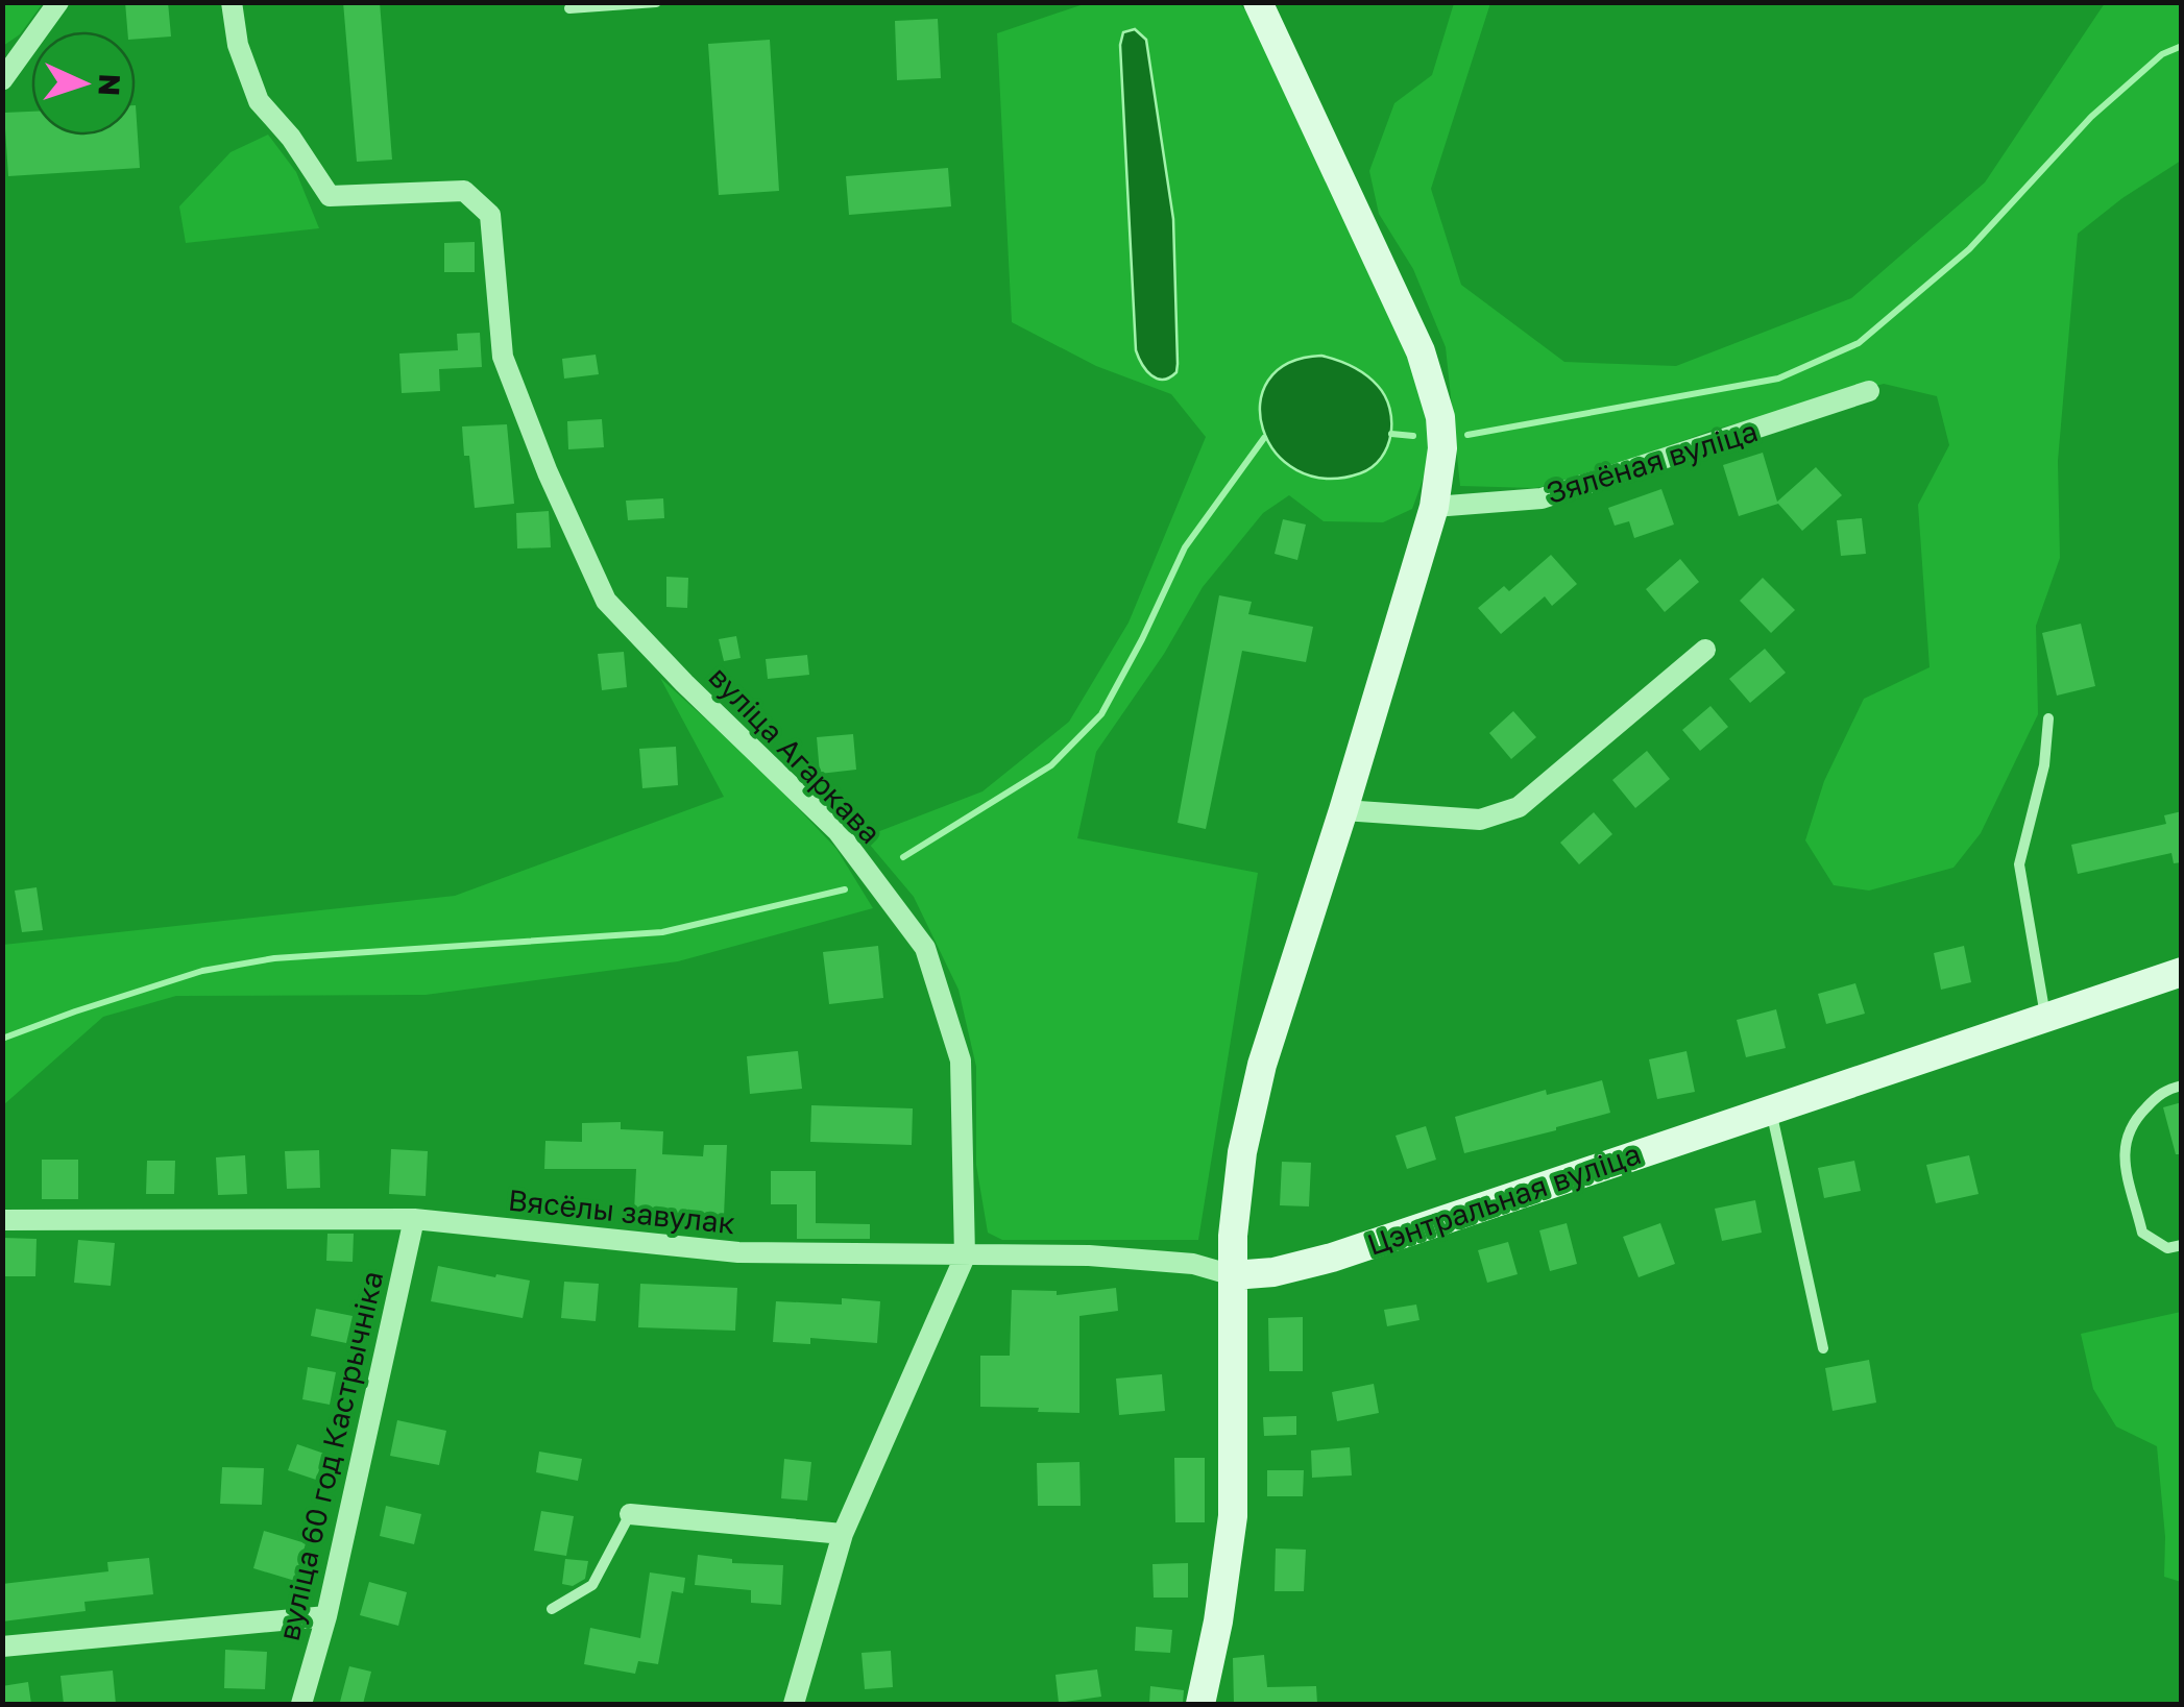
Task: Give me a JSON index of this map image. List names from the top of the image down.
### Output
{
  "streets": {
    "street": [
      "Зялёная вуліца",
      "вуліца Агаркава",
      "Цэнтральная вуліца",
      "Вясёлы завулак",
      "вуліца 60 год Кастрычніка"
    ]
  },
  "crossings": [
    ["вуліца Агаркава", "Вясёлы завулак"],
    ["Цэнтральная вуліца", "Вясёлы завулак"],
    ["Вясёлы завулак", "вуліца 60 год Кастрычніка"]
  ],
  "north": "right"
}
